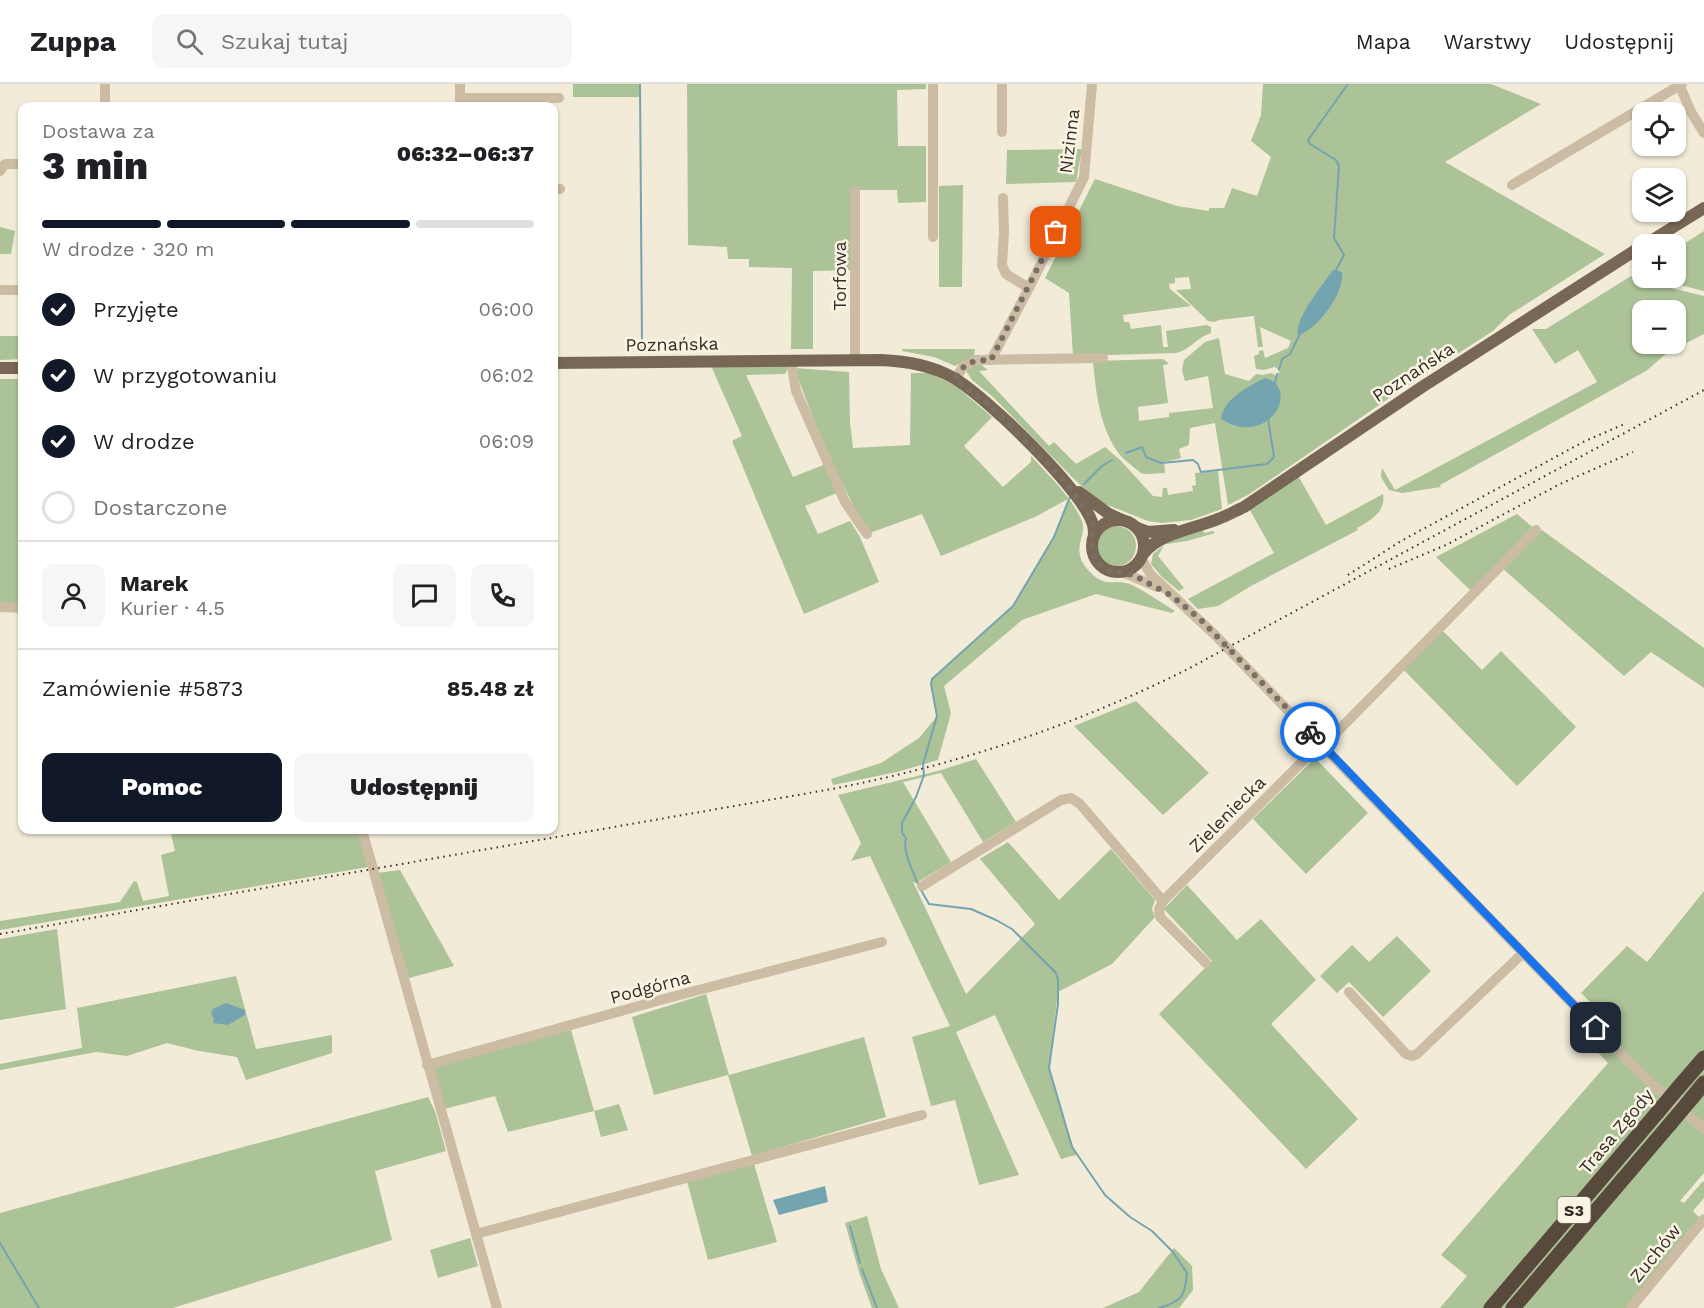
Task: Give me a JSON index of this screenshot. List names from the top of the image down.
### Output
{
  "streets": {
    "highway": ["Trasa Zgody", "S3"],
    "main road": ["Poznańska"],
    "street": [
      "Nizinna",
      "Torfowa",
      "Zieleniecka",
      "Podgórna",
      "Zuchów"
    ]
  },
  "crossings": [
    ["Torfowa", "Poznańska"]
  ],
  "page": {
    "header": "Zuppa",
    "search": "Szukaj tutaj",
    "nav": ["Mapa", "Warstwy", "Udostępnij"],
    "map_buttons": ["+", "−"],
    "heading": ["3 min", "Dostawa za", "06:32–06:37"],
    "panel": [
      "Marek",
      "Kurier · 4.5",
      "Zamówienie #5873",
      "85.48 zł"
    ],
    "bar": "W drodze · 320 m",
    "list": [
      ["Przyjęte", "06:00"],
      ["W przygotowaniu", "06:02"],
      ["W drodze", "06:09"],
      "Dostarczone"
    ],
    "buttons": ["Pomoc", "Udostępnij"]
  }
}
